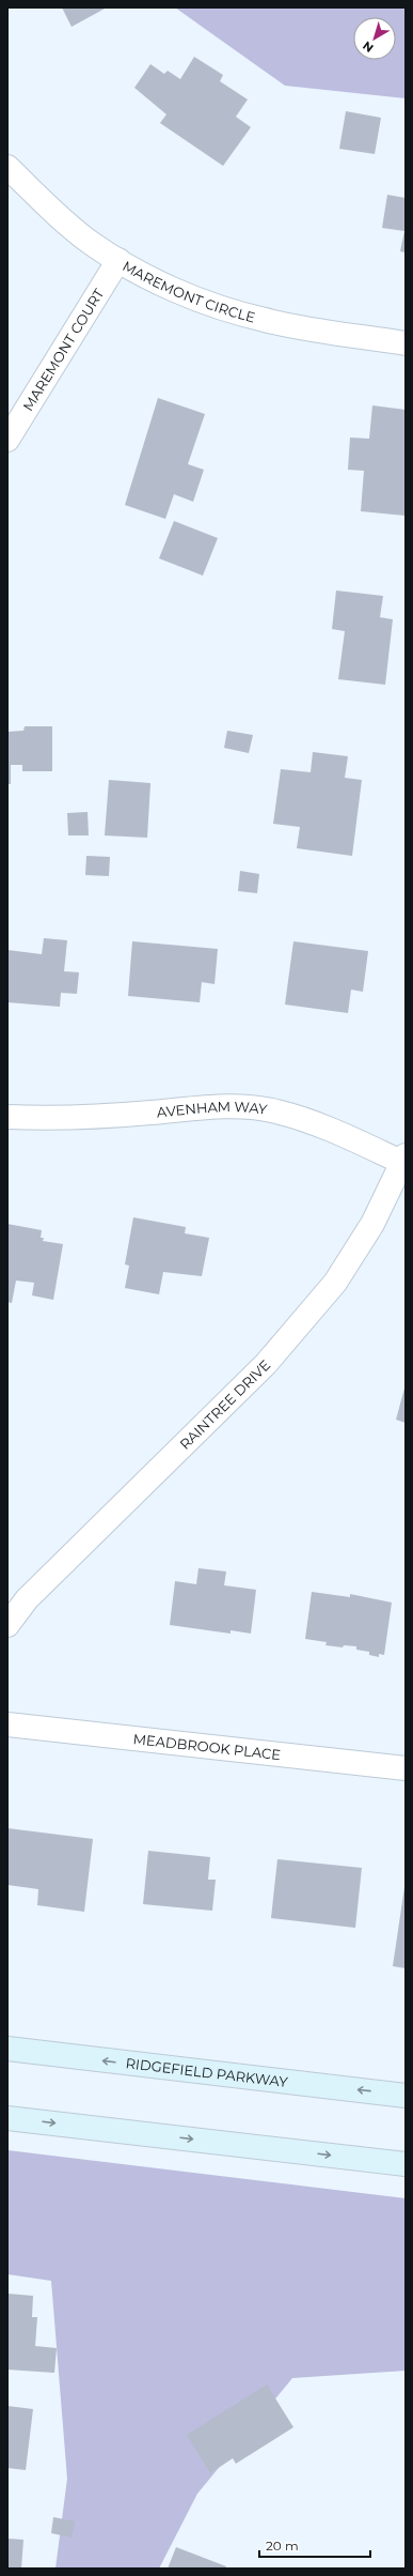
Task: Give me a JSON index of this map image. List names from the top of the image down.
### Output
{
  "streets": {
    "main road": ["RIDGEFIELD PARKWAY"],
    "street": [
      "MAREMONT CIRCLE",
      "MAREMONT COURT",
      "AVENHAM WAY",
      "RAINTREE DRIVE",
      "MEADBROOK PLACE"
    ]
  },
  "crossings": [
    ["MAREMONT CIRCLE", "MAREMONT COURT"],
    ["AVENHAM WAY", "RAINTREE DRIVE"]
  ],
  "scale_bar": "20 m",
  "north": "bottom left"
}
